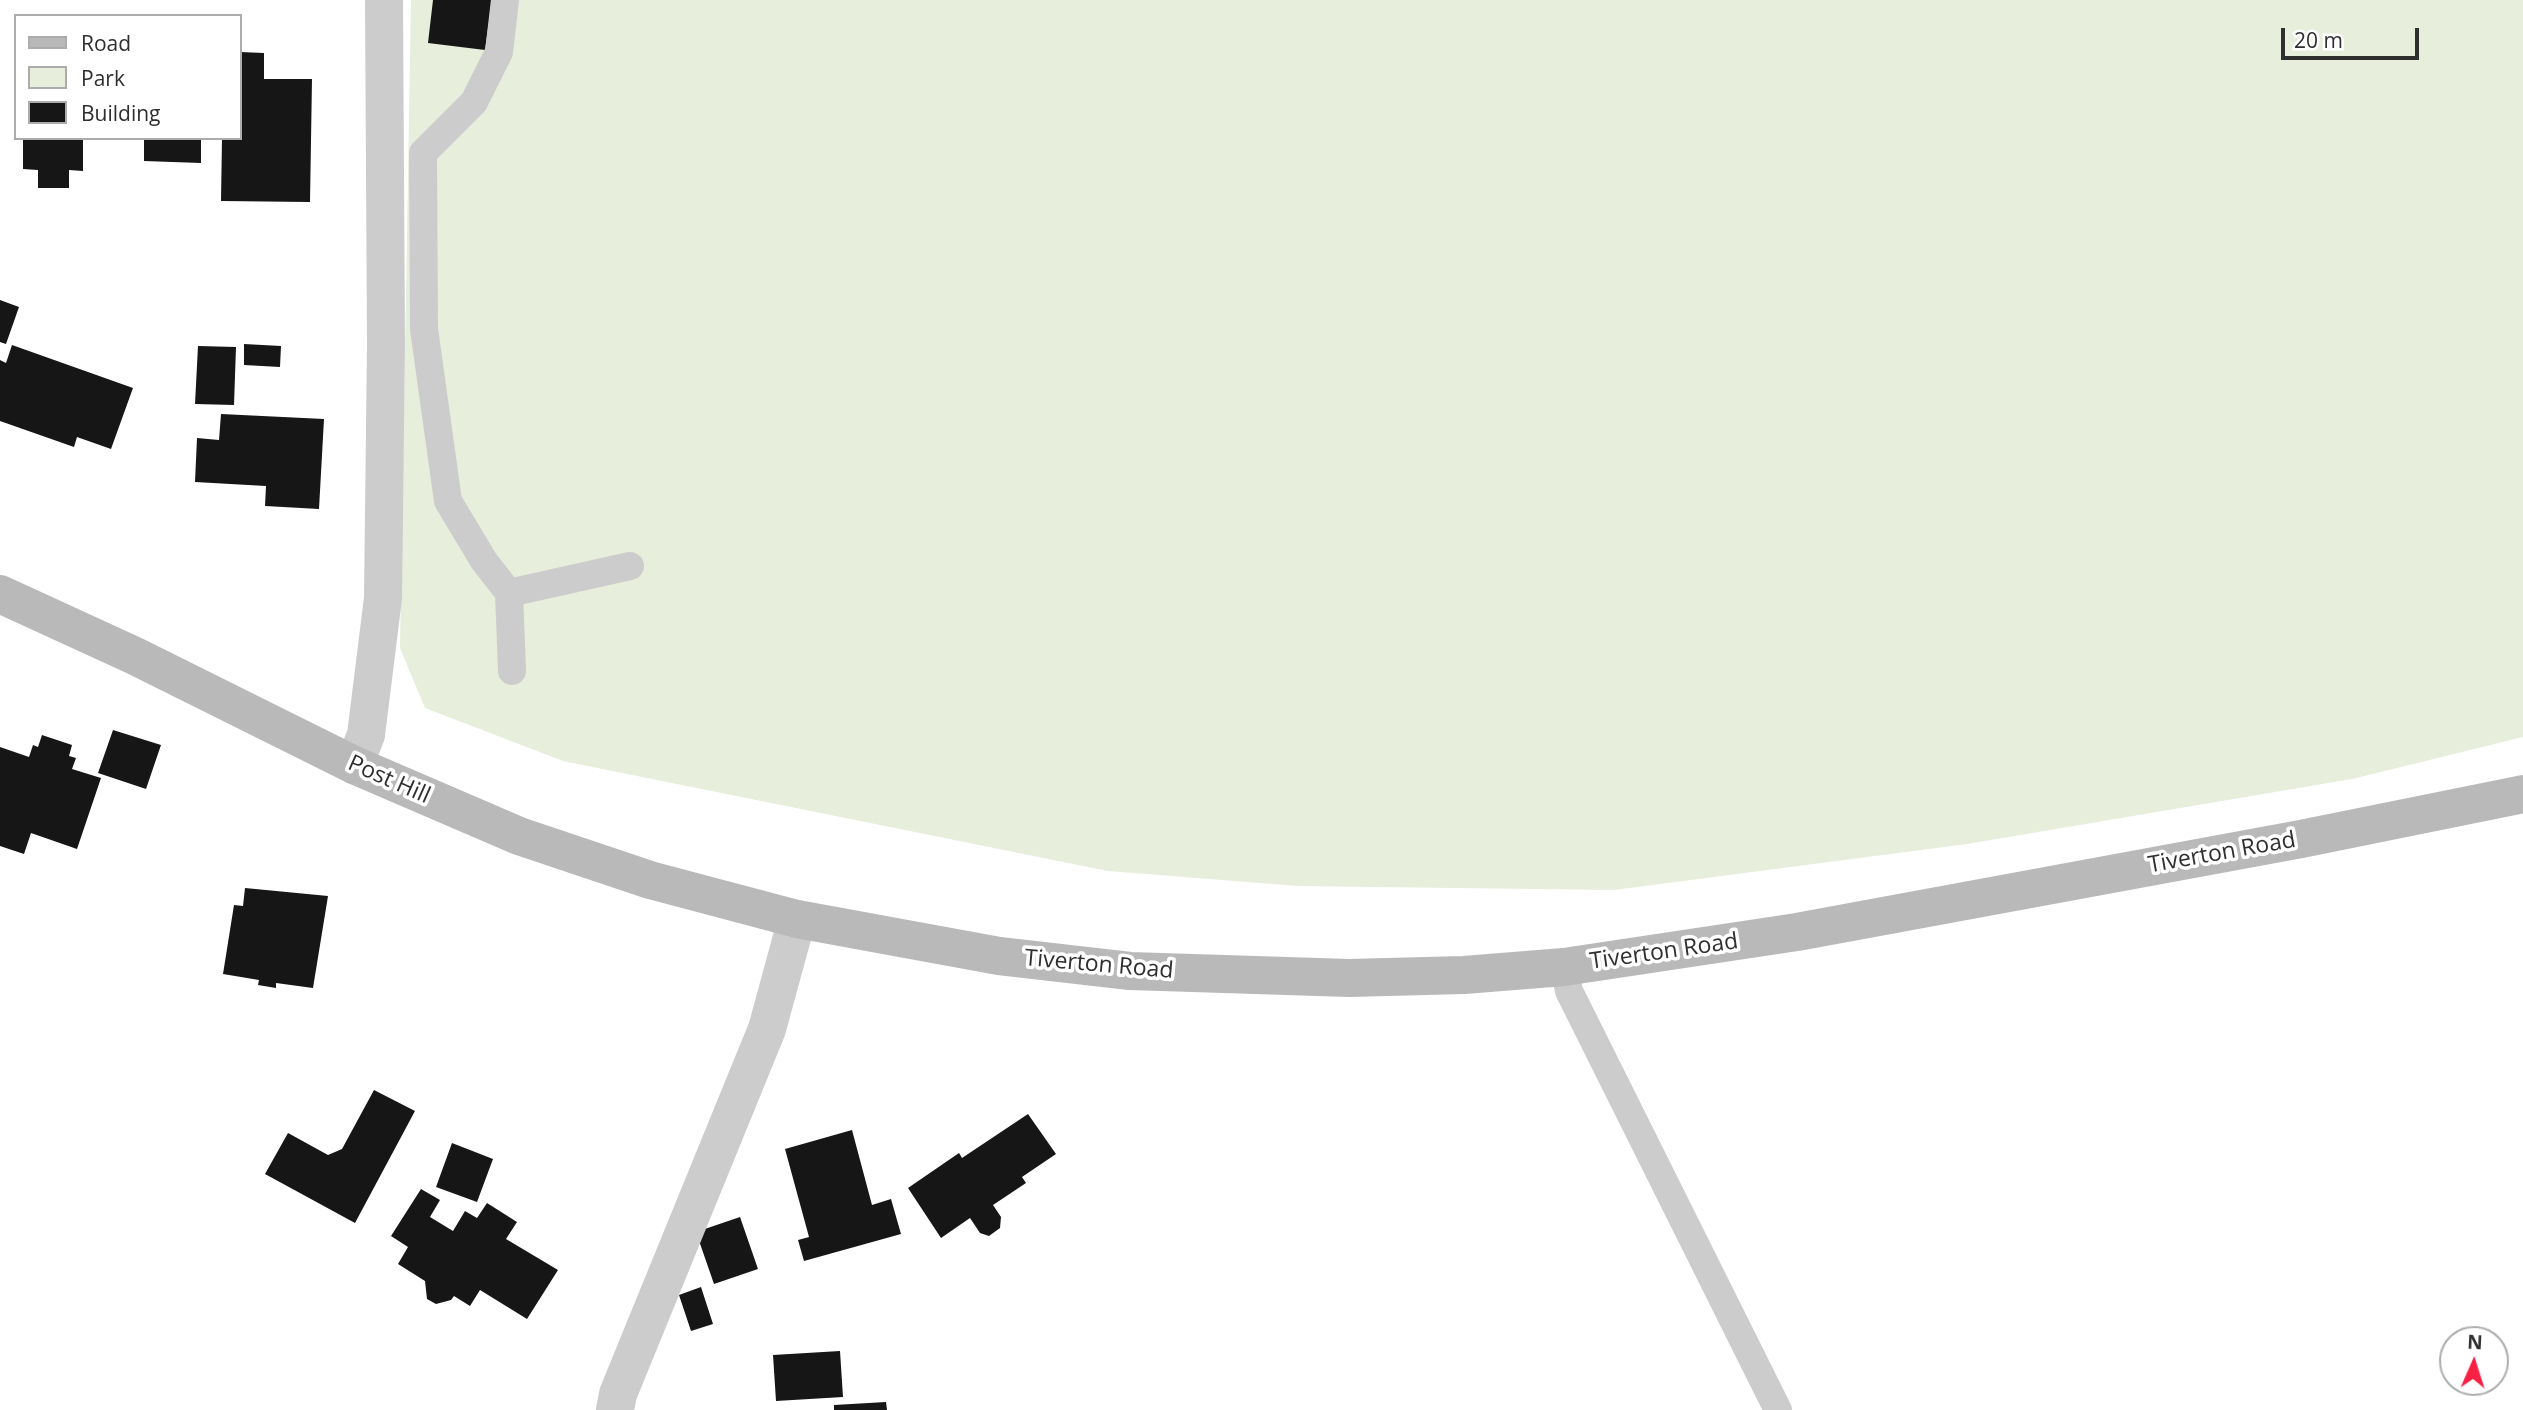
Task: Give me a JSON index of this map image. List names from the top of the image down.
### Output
{
  "streets": {
    "street": ["Post Hill", "Tiverton Road"]
  },
  "crossings": [
    ["Post Hill", "Tiverton Road"]
  ],
  "legend": ["Road", "Park", "Building"],
  "scale_bar": "20 m",
  "north": "top"
}
